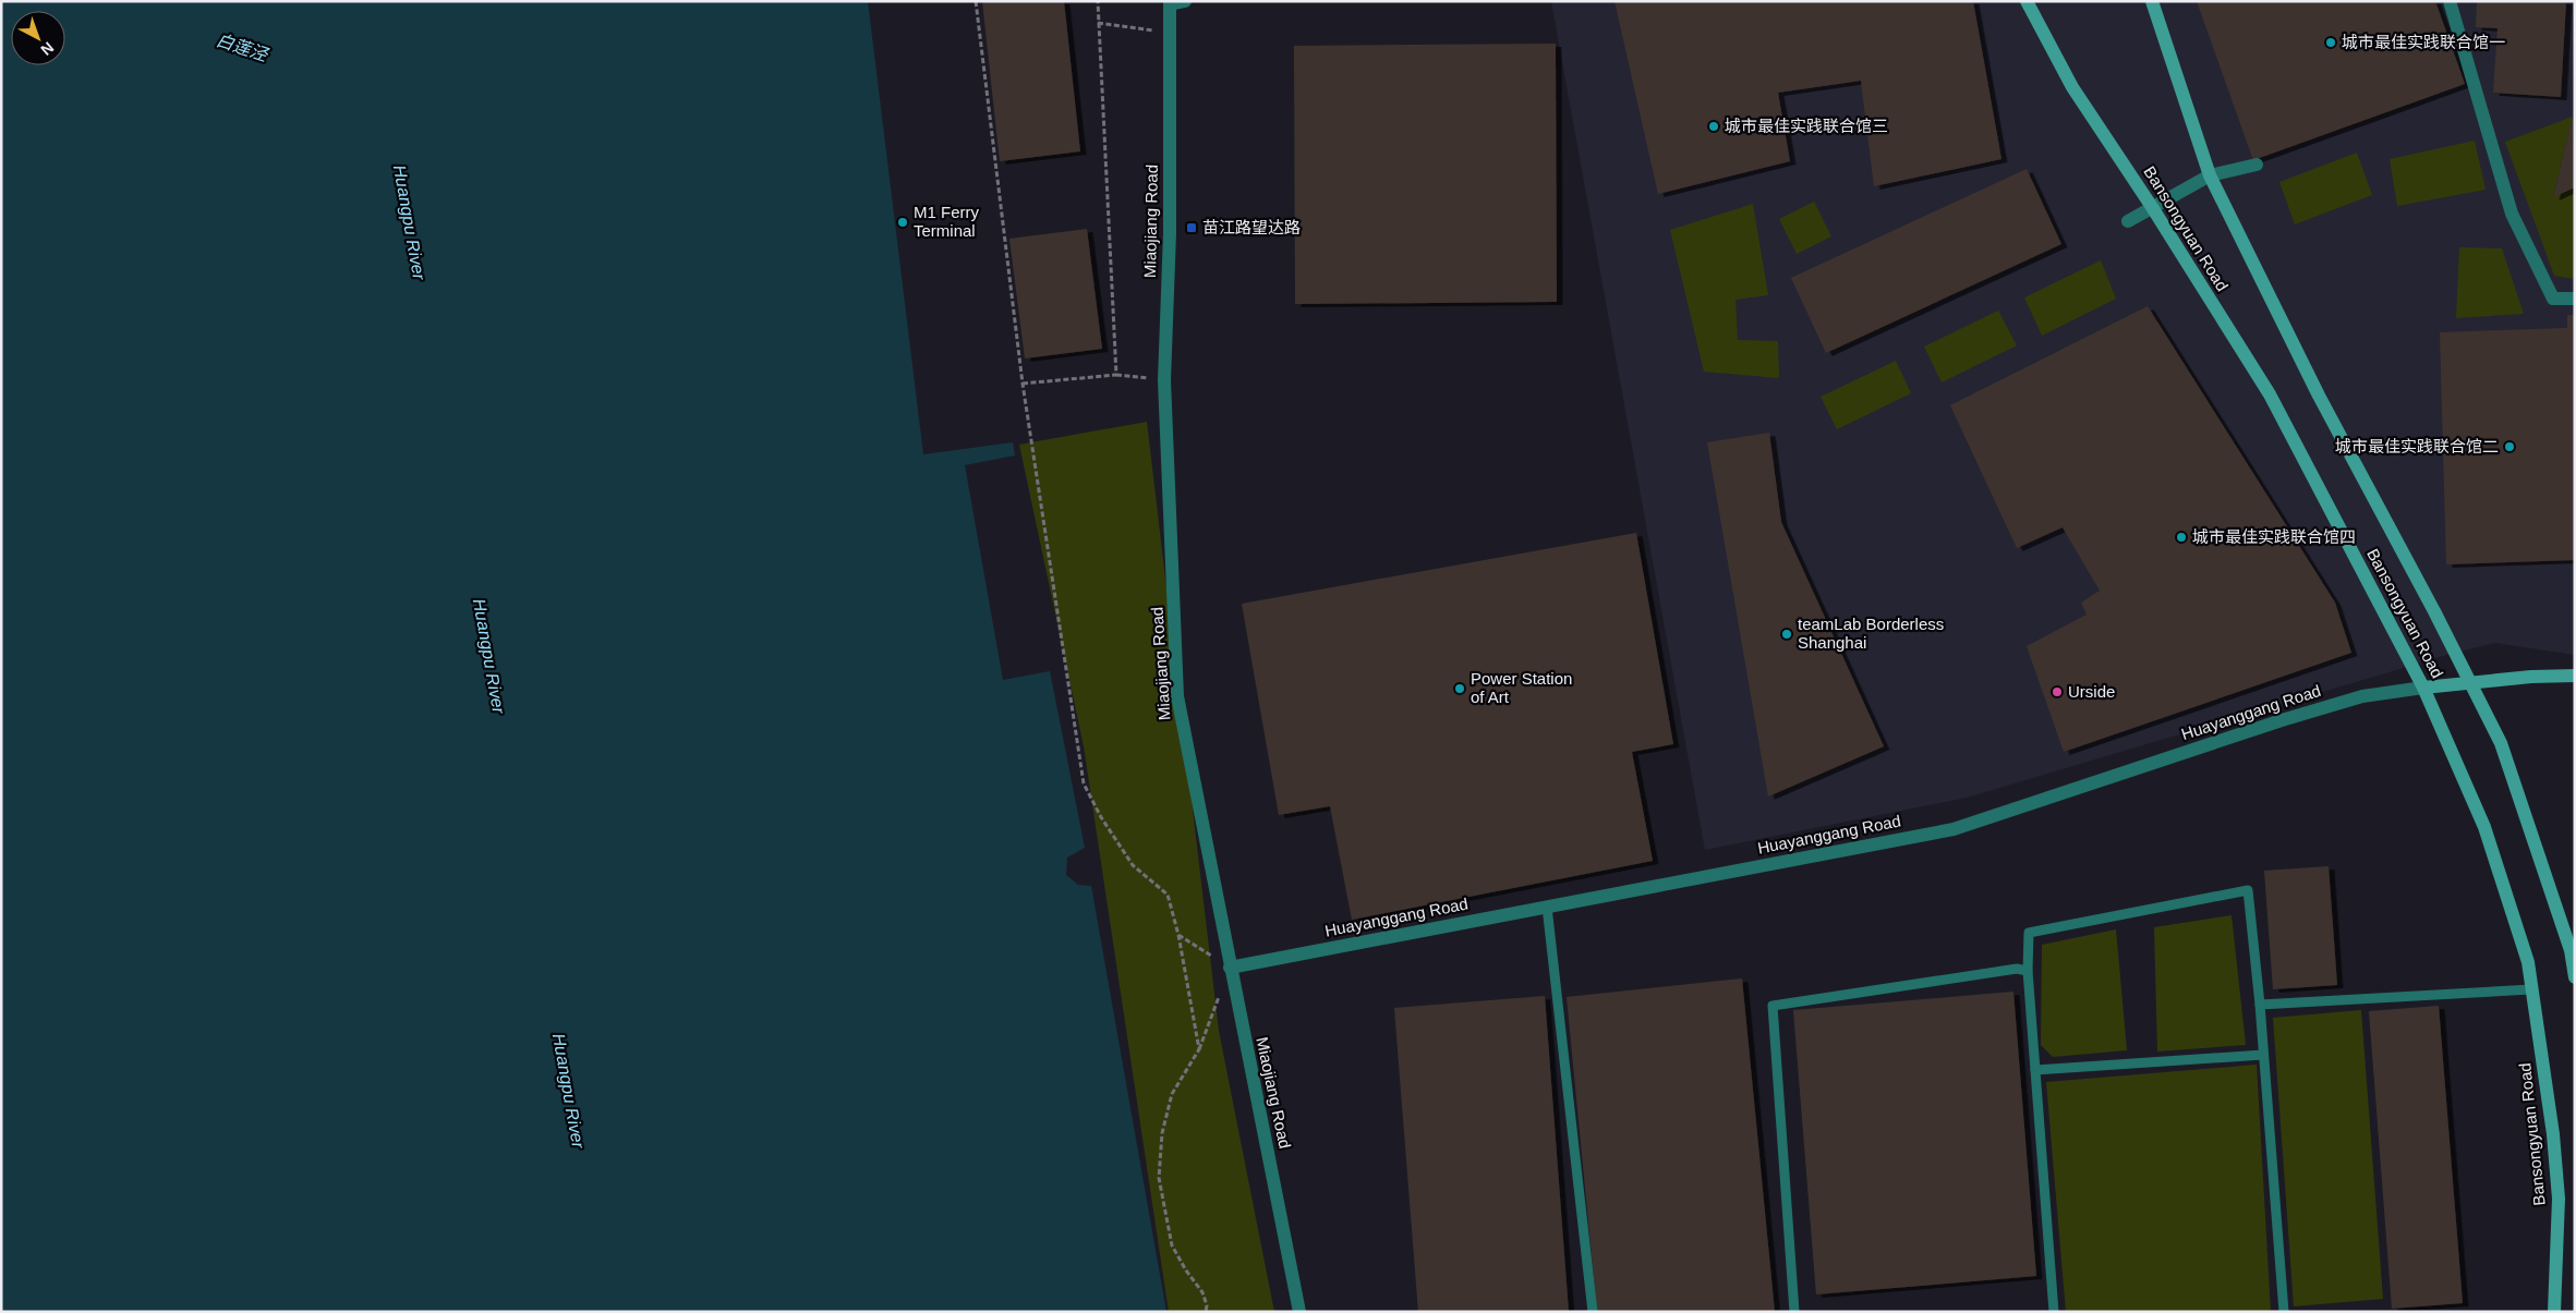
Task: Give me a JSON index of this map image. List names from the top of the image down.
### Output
{
  "streets": {
    "main road": ["Bansongyuan Road"],
    "street": ["Miaojiang Road", "Huayanggang Road"]
  },
  "crossings": [
    ["Miaojiang Road", "Huayanggang Road"],
    ["Bansongyuan Road", "Huayanggang Road"]
  ],
  "water": ["白莲泾", "Huangpu River"],
  "places": {
    "other": [
      "城市最佳实践联合馆一",
      "城市最佳实践联合馆三",
      "M1 Ferry Terminal",
      "城市最佳实践联合馆二",
      "城市最佳实践联合馆四",
      "teamLab Borderless Shanghai",
      "Power Station of Art",
      "Urside"
    ],
    "transit": ["苗江路望达路"]
  },
  "north": "bottom right"
}
